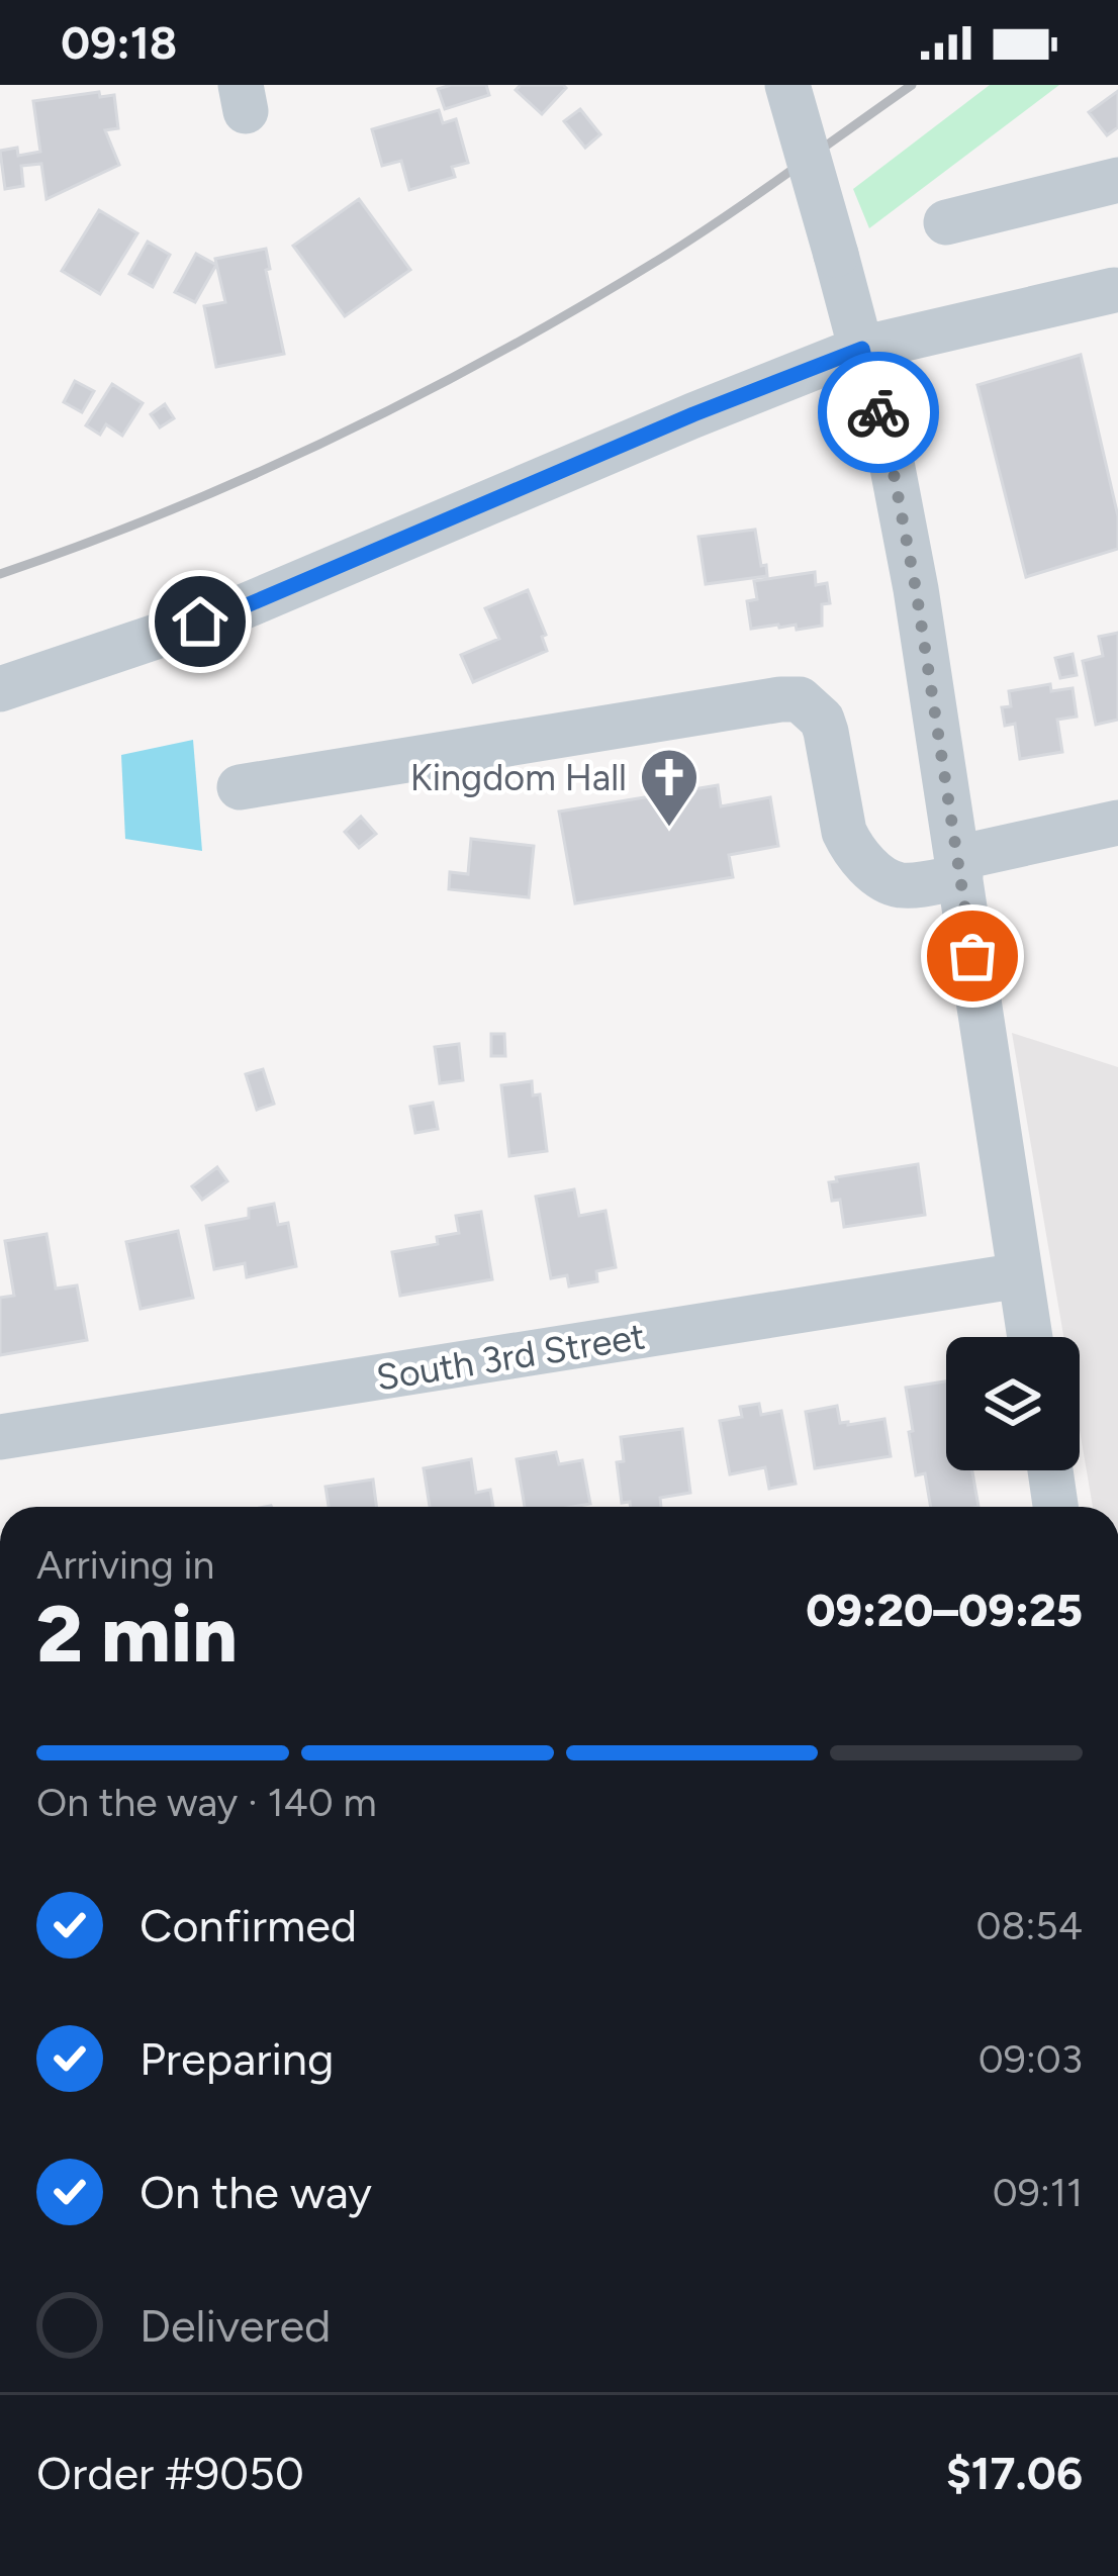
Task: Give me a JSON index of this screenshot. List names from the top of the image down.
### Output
{
  "streets": {
    "street": ["South 3rd Street"]
  },
  "places": {
    "church": ["Kingdom Hall"]
  },
  "page": {
    "status": "09:18",
    "heading": ["2 min", "Arriving in", "09:20–09:25"],
    "panel": ["Order #9050", "$17.06"],
    "bar": "On the way · 140 m",
    "list": [
      ["Confirmed", "08:54"],
      ["Preparing", "09:03"],
      ["On the way", "09:11"],
      "Delivered"
    ]
  }
}
